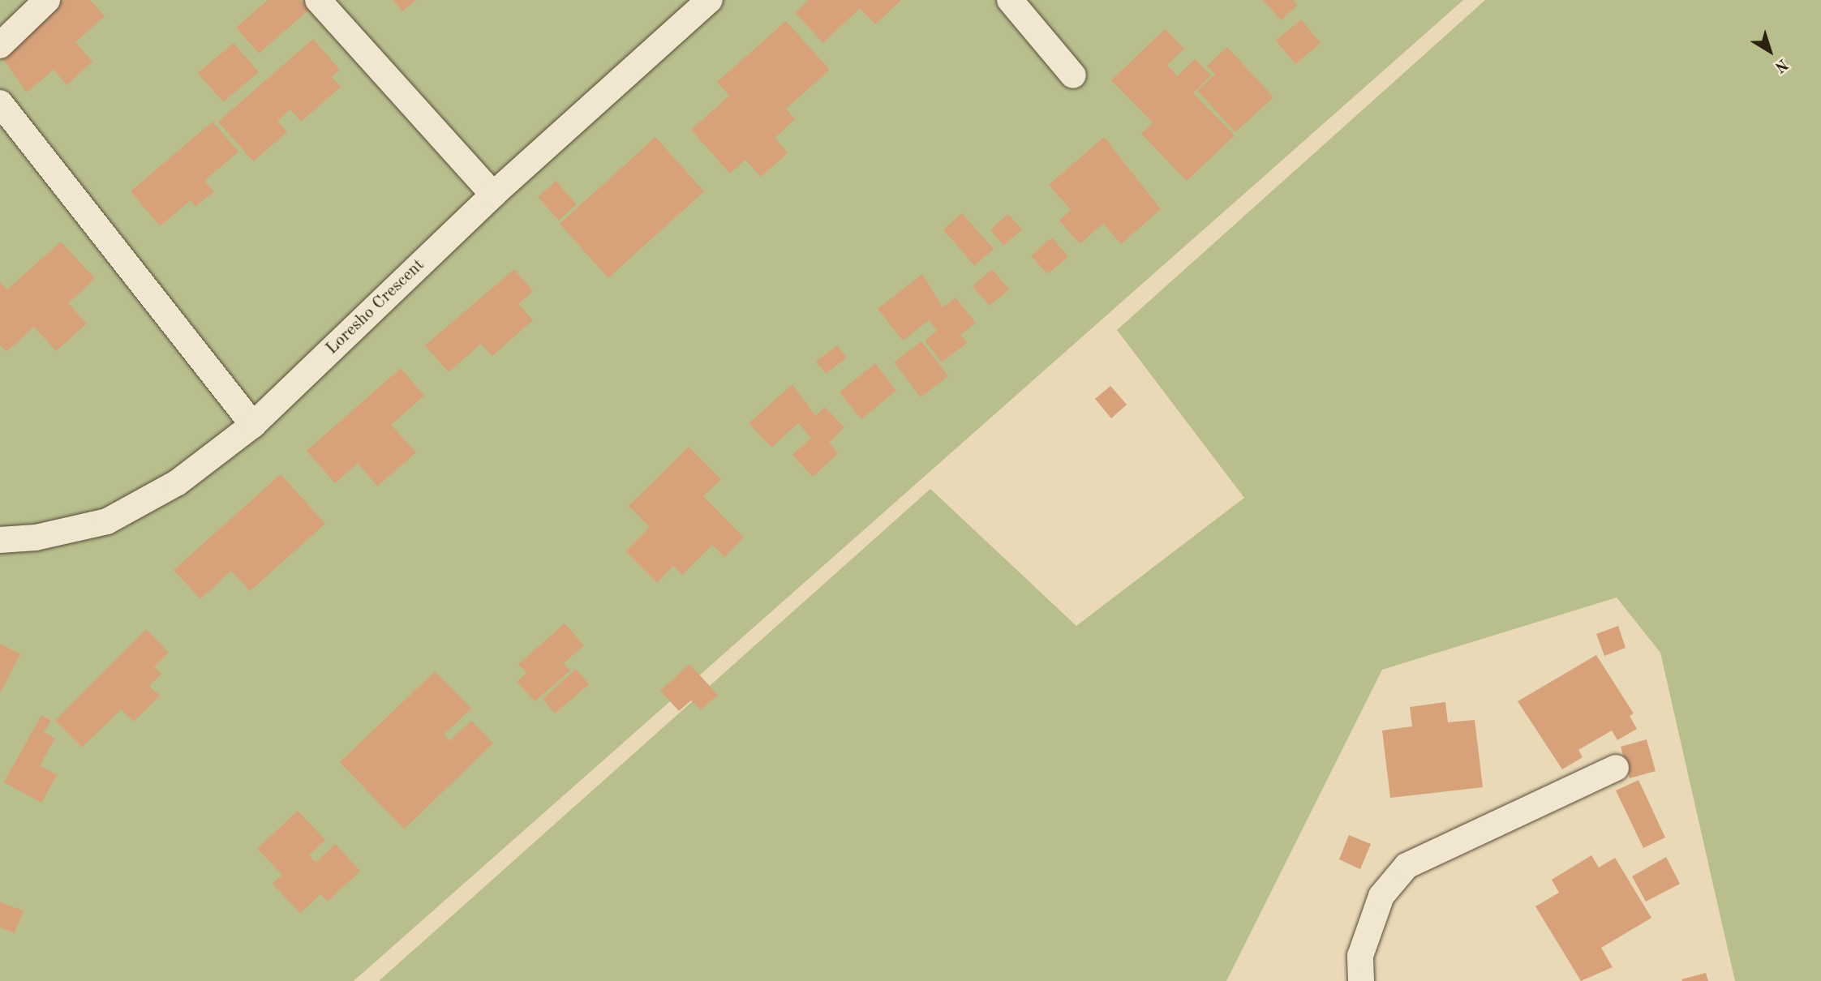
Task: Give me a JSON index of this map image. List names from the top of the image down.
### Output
{
  "streets": {
    "street": ["Loresho Crescent"]
  },
  "north": "bottom right"
}
